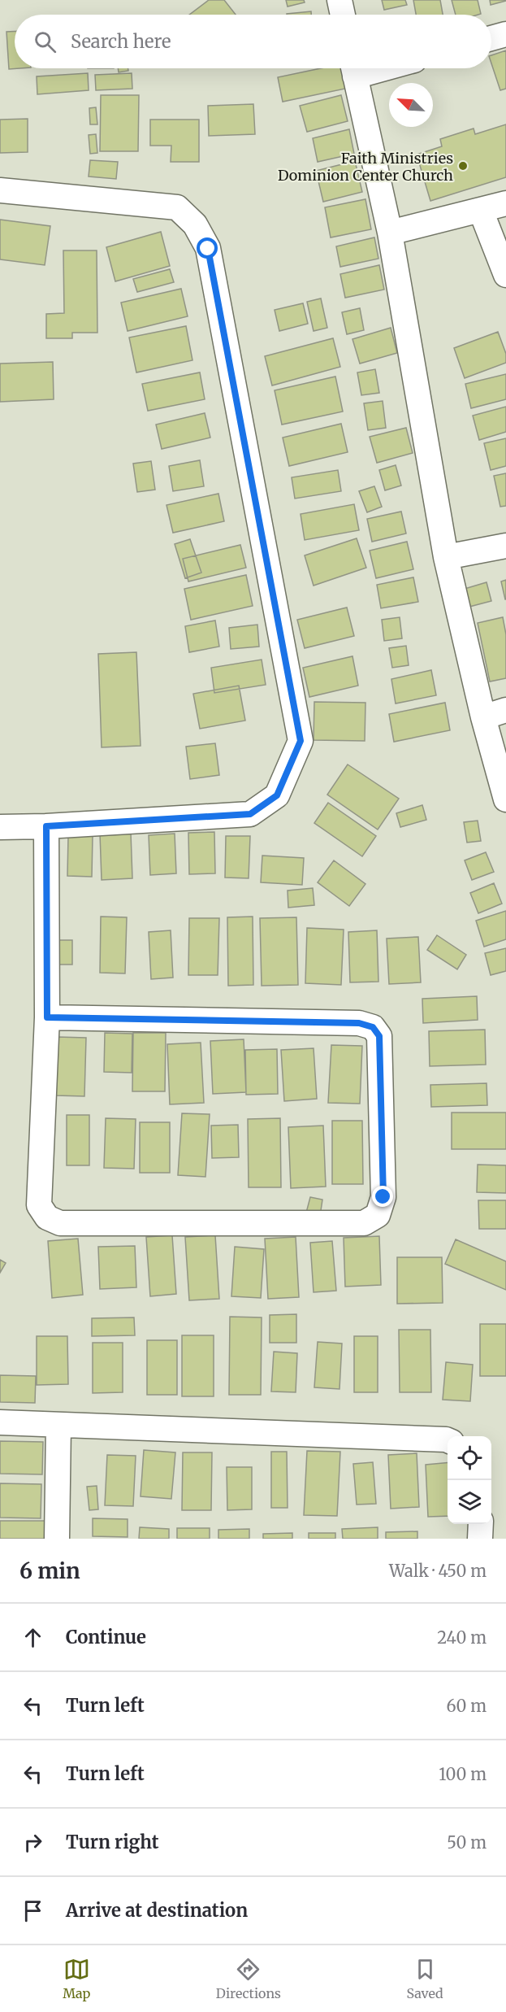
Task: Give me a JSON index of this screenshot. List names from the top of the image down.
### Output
{
  "places": ["Faith Ministries Dominion Center Church"],
  "north": "top left",
  "page": {
    "search": "Search here",
    "heading": ["6 min", "Walk · 450 m"],
    "list": [
      ["Continue", "240 m"],
      ["Turn left", "60 m"],
      ["Turn left", "100 m"],
      ["Turn right", "50 m"],
      "Arrive at destination"
    ],
    "nav": ["Map", "Directions", "Saved"]
  }
}
